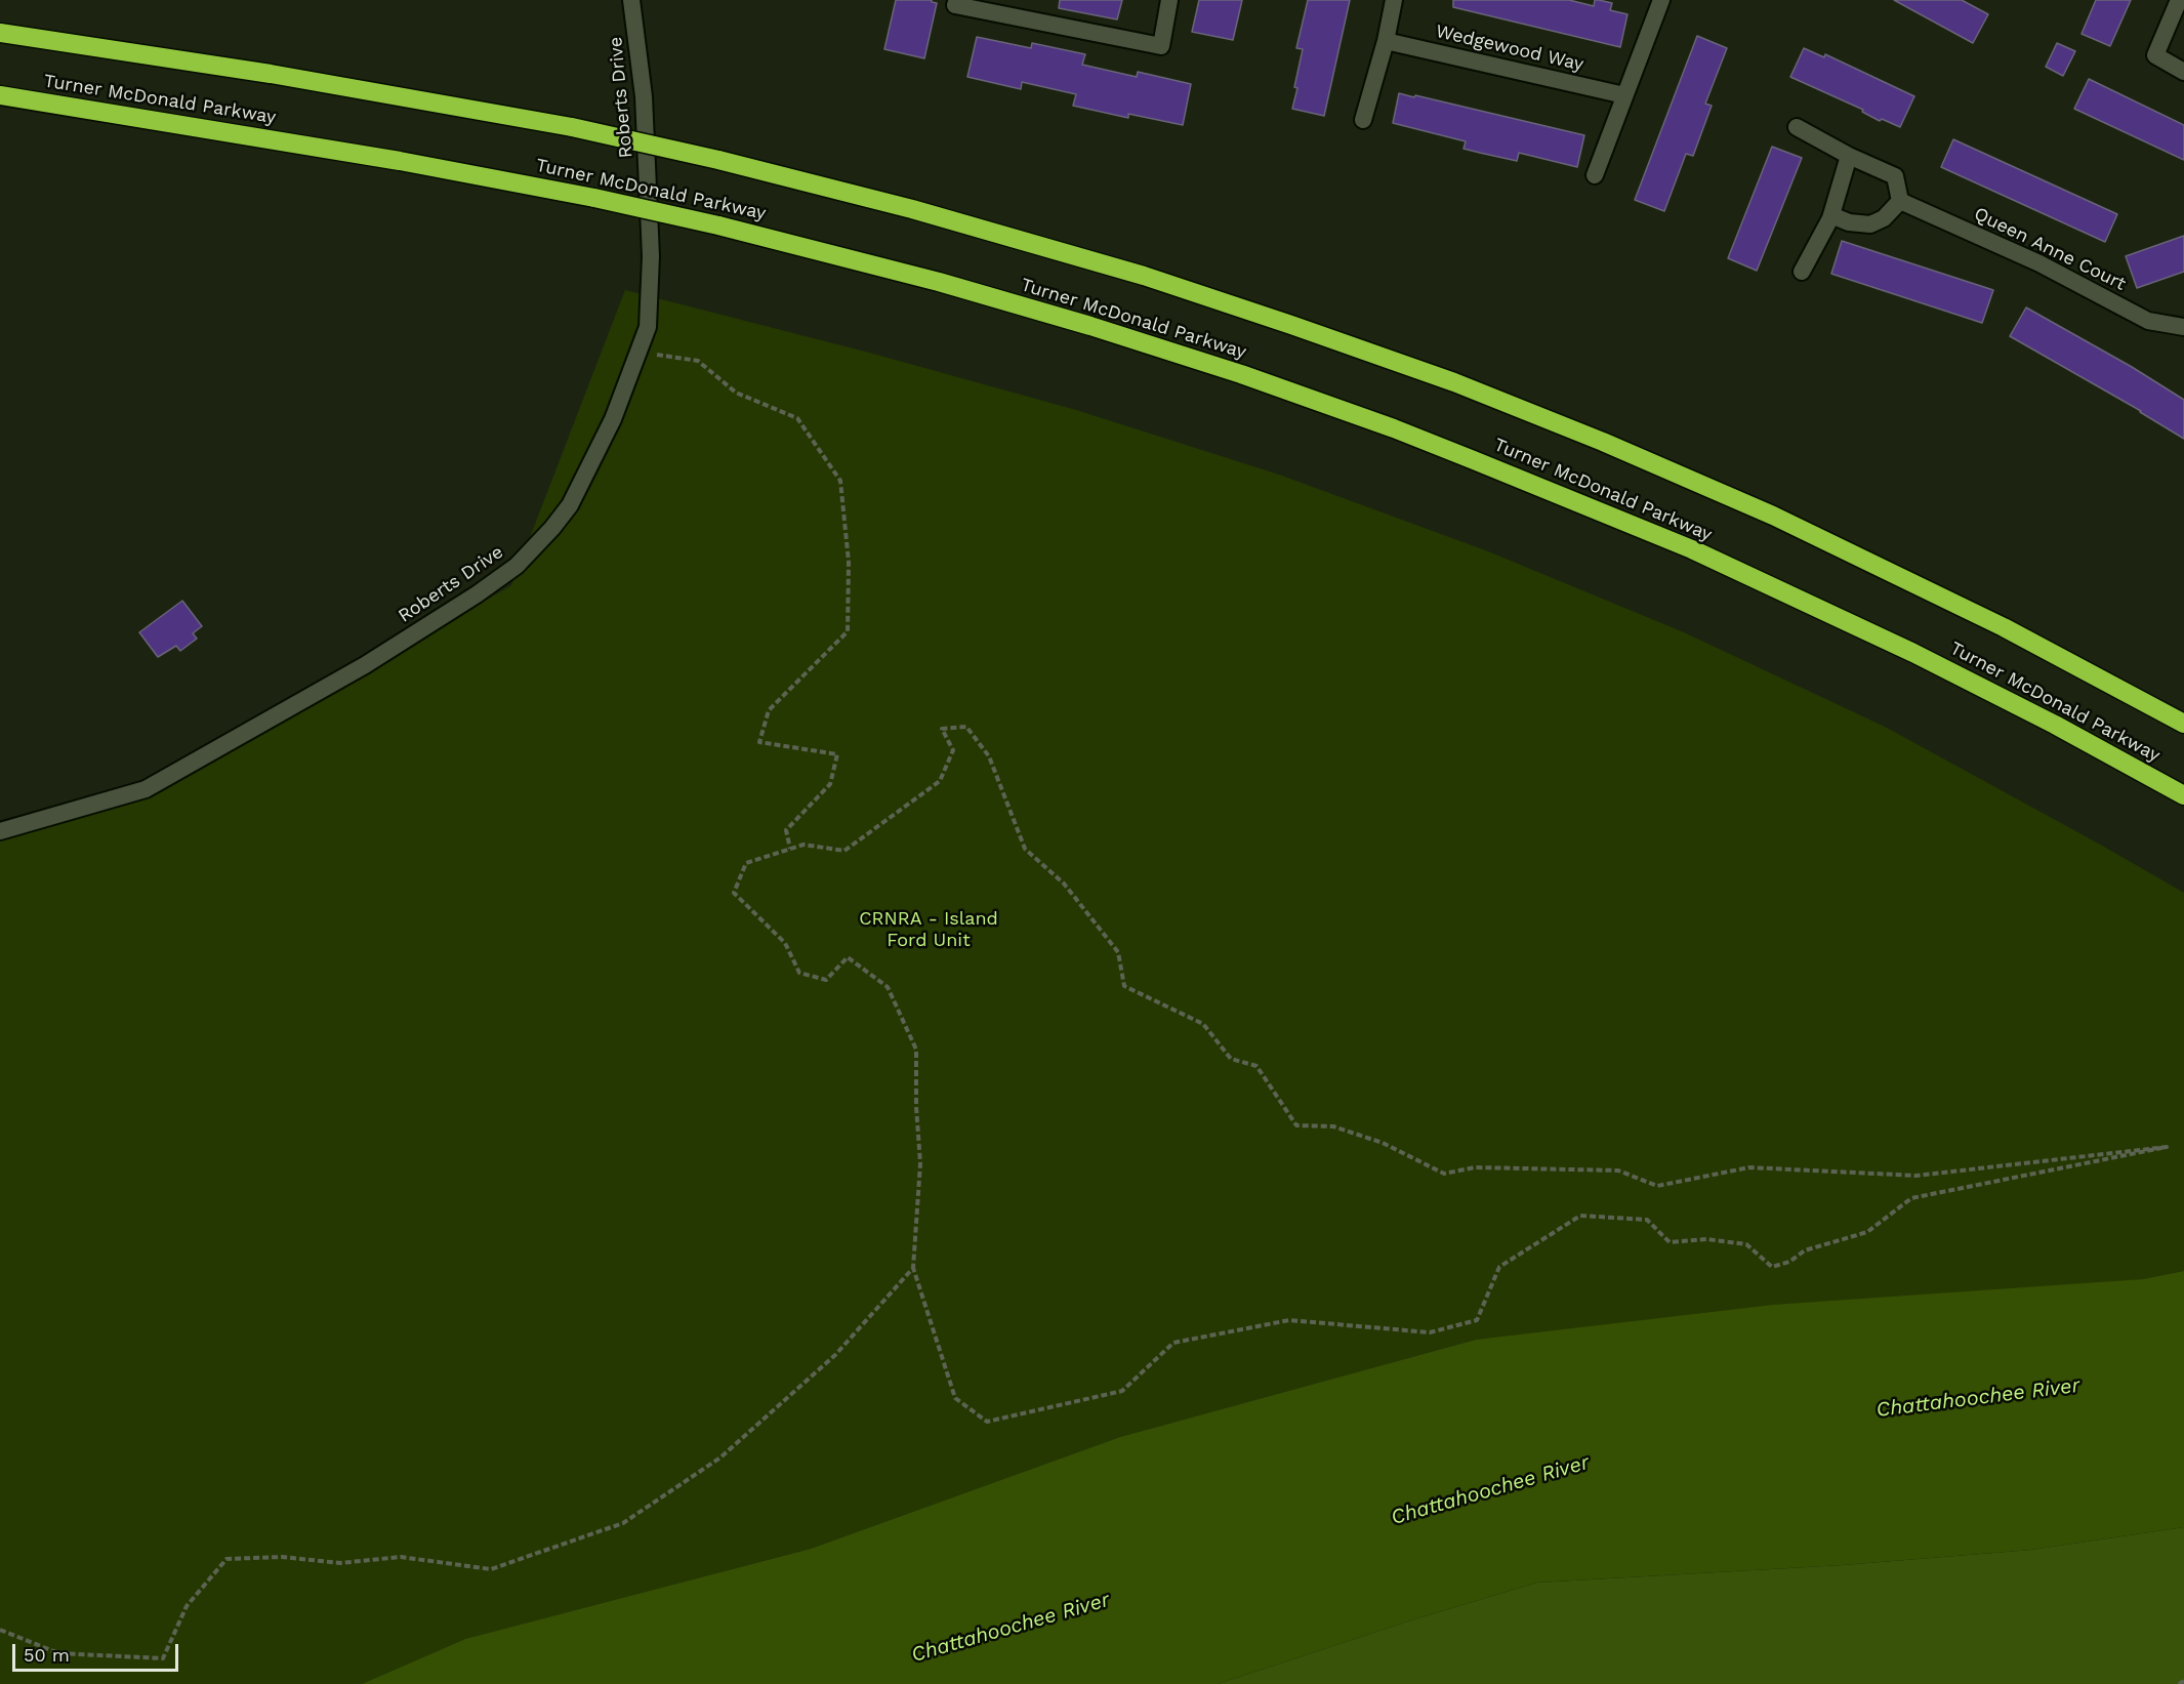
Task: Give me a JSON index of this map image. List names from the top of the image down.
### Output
{
  "streets": {
    "highway": ["Turner McDonald Parkway"],
    "street": ["Wedgewood Way", "Roberts Drive", "Queen Anne Court"]
  },
  "water": ["Chattahoochee River"],
  "parks": ["CRNRA - Island Ford Unit"],
  "scale_bar": "50 m"
}
